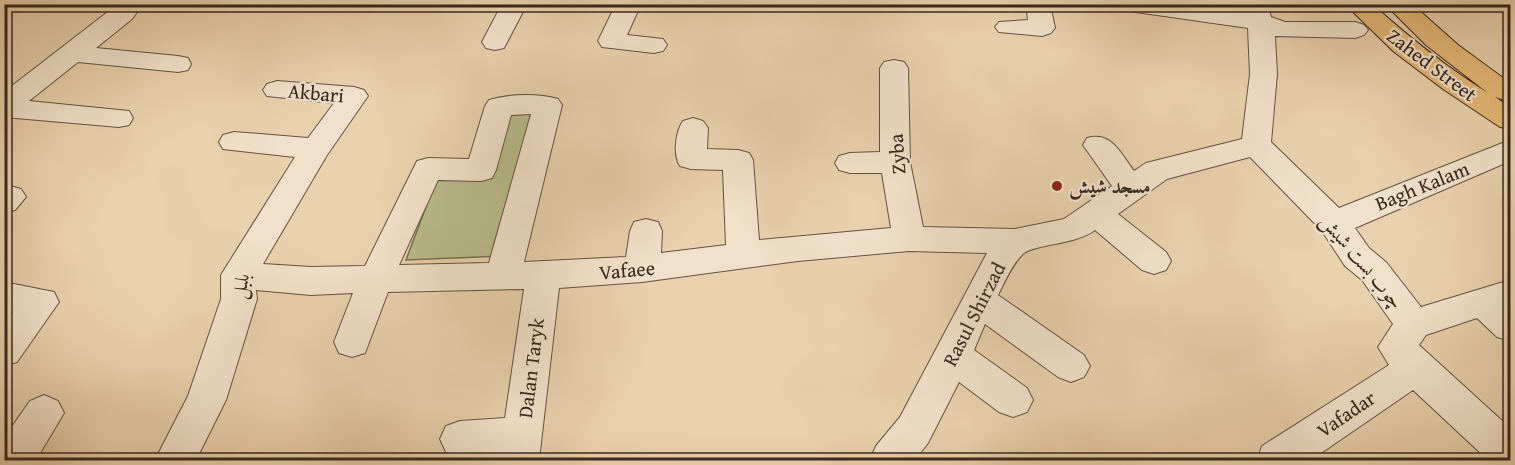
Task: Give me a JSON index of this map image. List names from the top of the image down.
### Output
{
  "streets": {
    "main road": ["Zahed Street"],
    "street": [
      "Akbari",
      "Zyba",
      "Bagh Kalam",
      "چوب بست شیش",
      "Vafaee",
      "بلبل",
      "Rasul Shirzad",
      "Dalan Taryk",
      "Vafadar"
    ]
  },
  "crossings": [
    ["Akbari", "بلبل"],
    ["Zyba", "Vafaee"],
    ["Bagh Kalam", "چوب بست شیش"],
    ["چوب بست شیش", "Rasul Shirzad"],
    ["چوب بست شیش", "Vafadar"],
    ["Vafaee", "بلبل"],
    ["Vafaee", "Rasul Shirzad"],
    ["Vafaee", "Dalan Taryk"]
  ],
  "places": ["مسجد شیش"]
}
